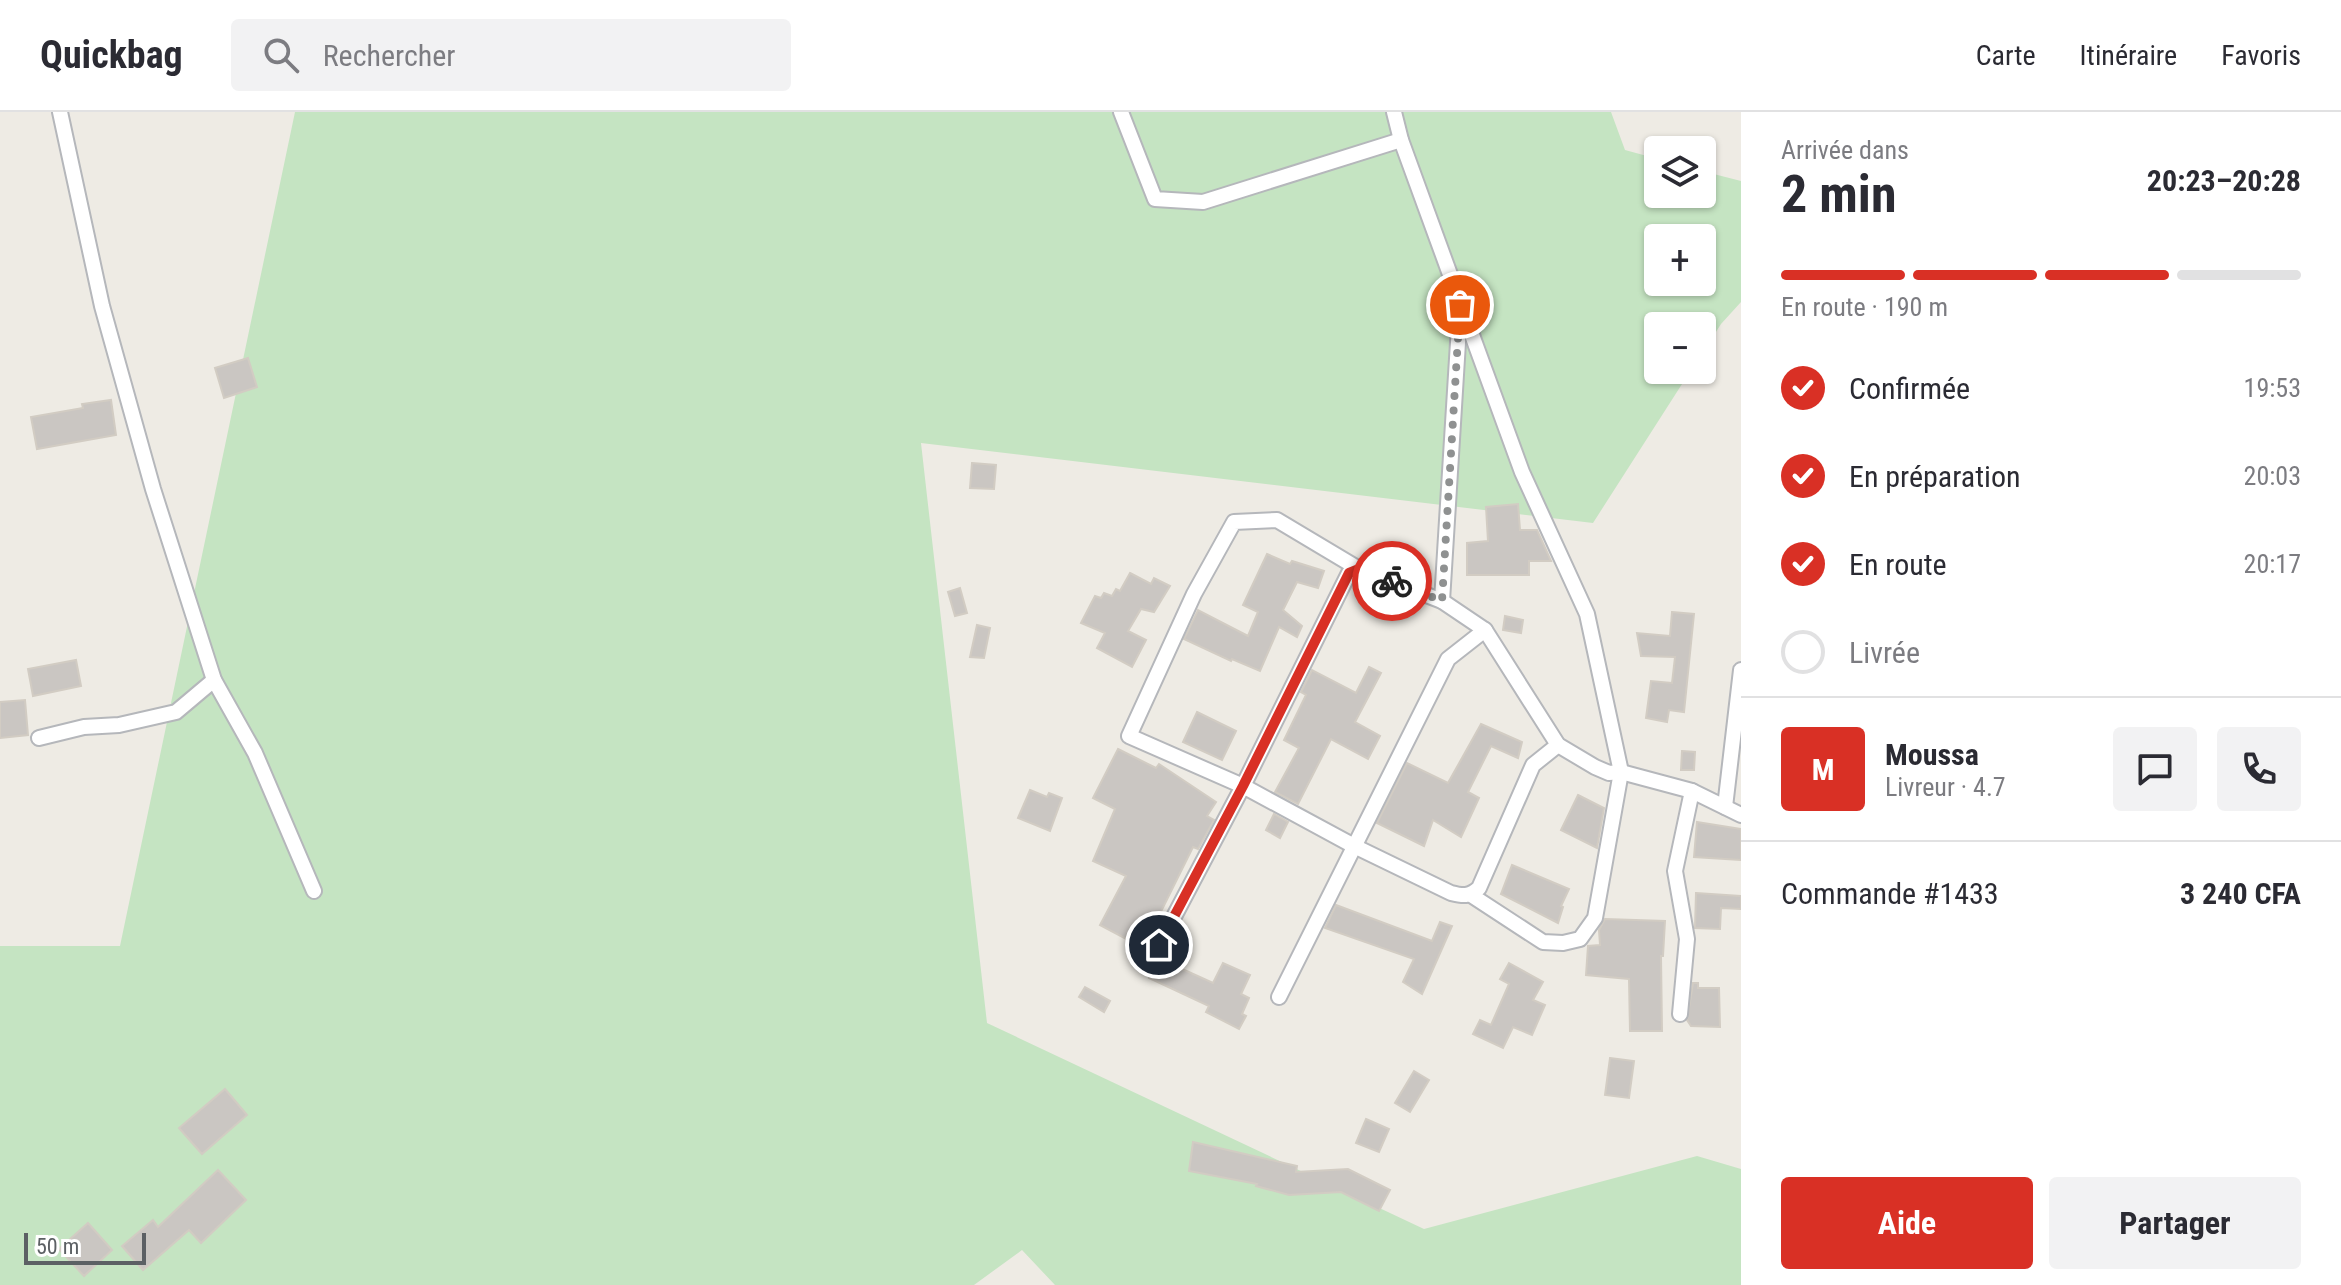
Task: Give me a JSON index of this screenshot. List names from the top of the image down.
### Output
{
  "scale_bar": "50 m",
  "page": {
    "header": "Quickbag",
    "search": "Rechercher",
    "nav": ["Carte", "Itinéraire", "Favoris"],
    "heading": ["2 min", "Arrivée dans", "20:23–20:28"],
    "panel": [
      "Moussa",
      "Livreur · 4.7",
      "Commande #1433",
      "3 240 CFA"
    ],
    "map_buttons": ["+", "−"],
    "bar": "En route · 190 m",
    "list": [
      ["Confirmée", "19:53"],
      ["En préparation", "20:03"],
      ["En route", "20:17"],
      "Livrée"
    ],
    "round": "M",
    "buttons": ["Aide", "Partager"],
    "scale": "50 m"
  }
}
